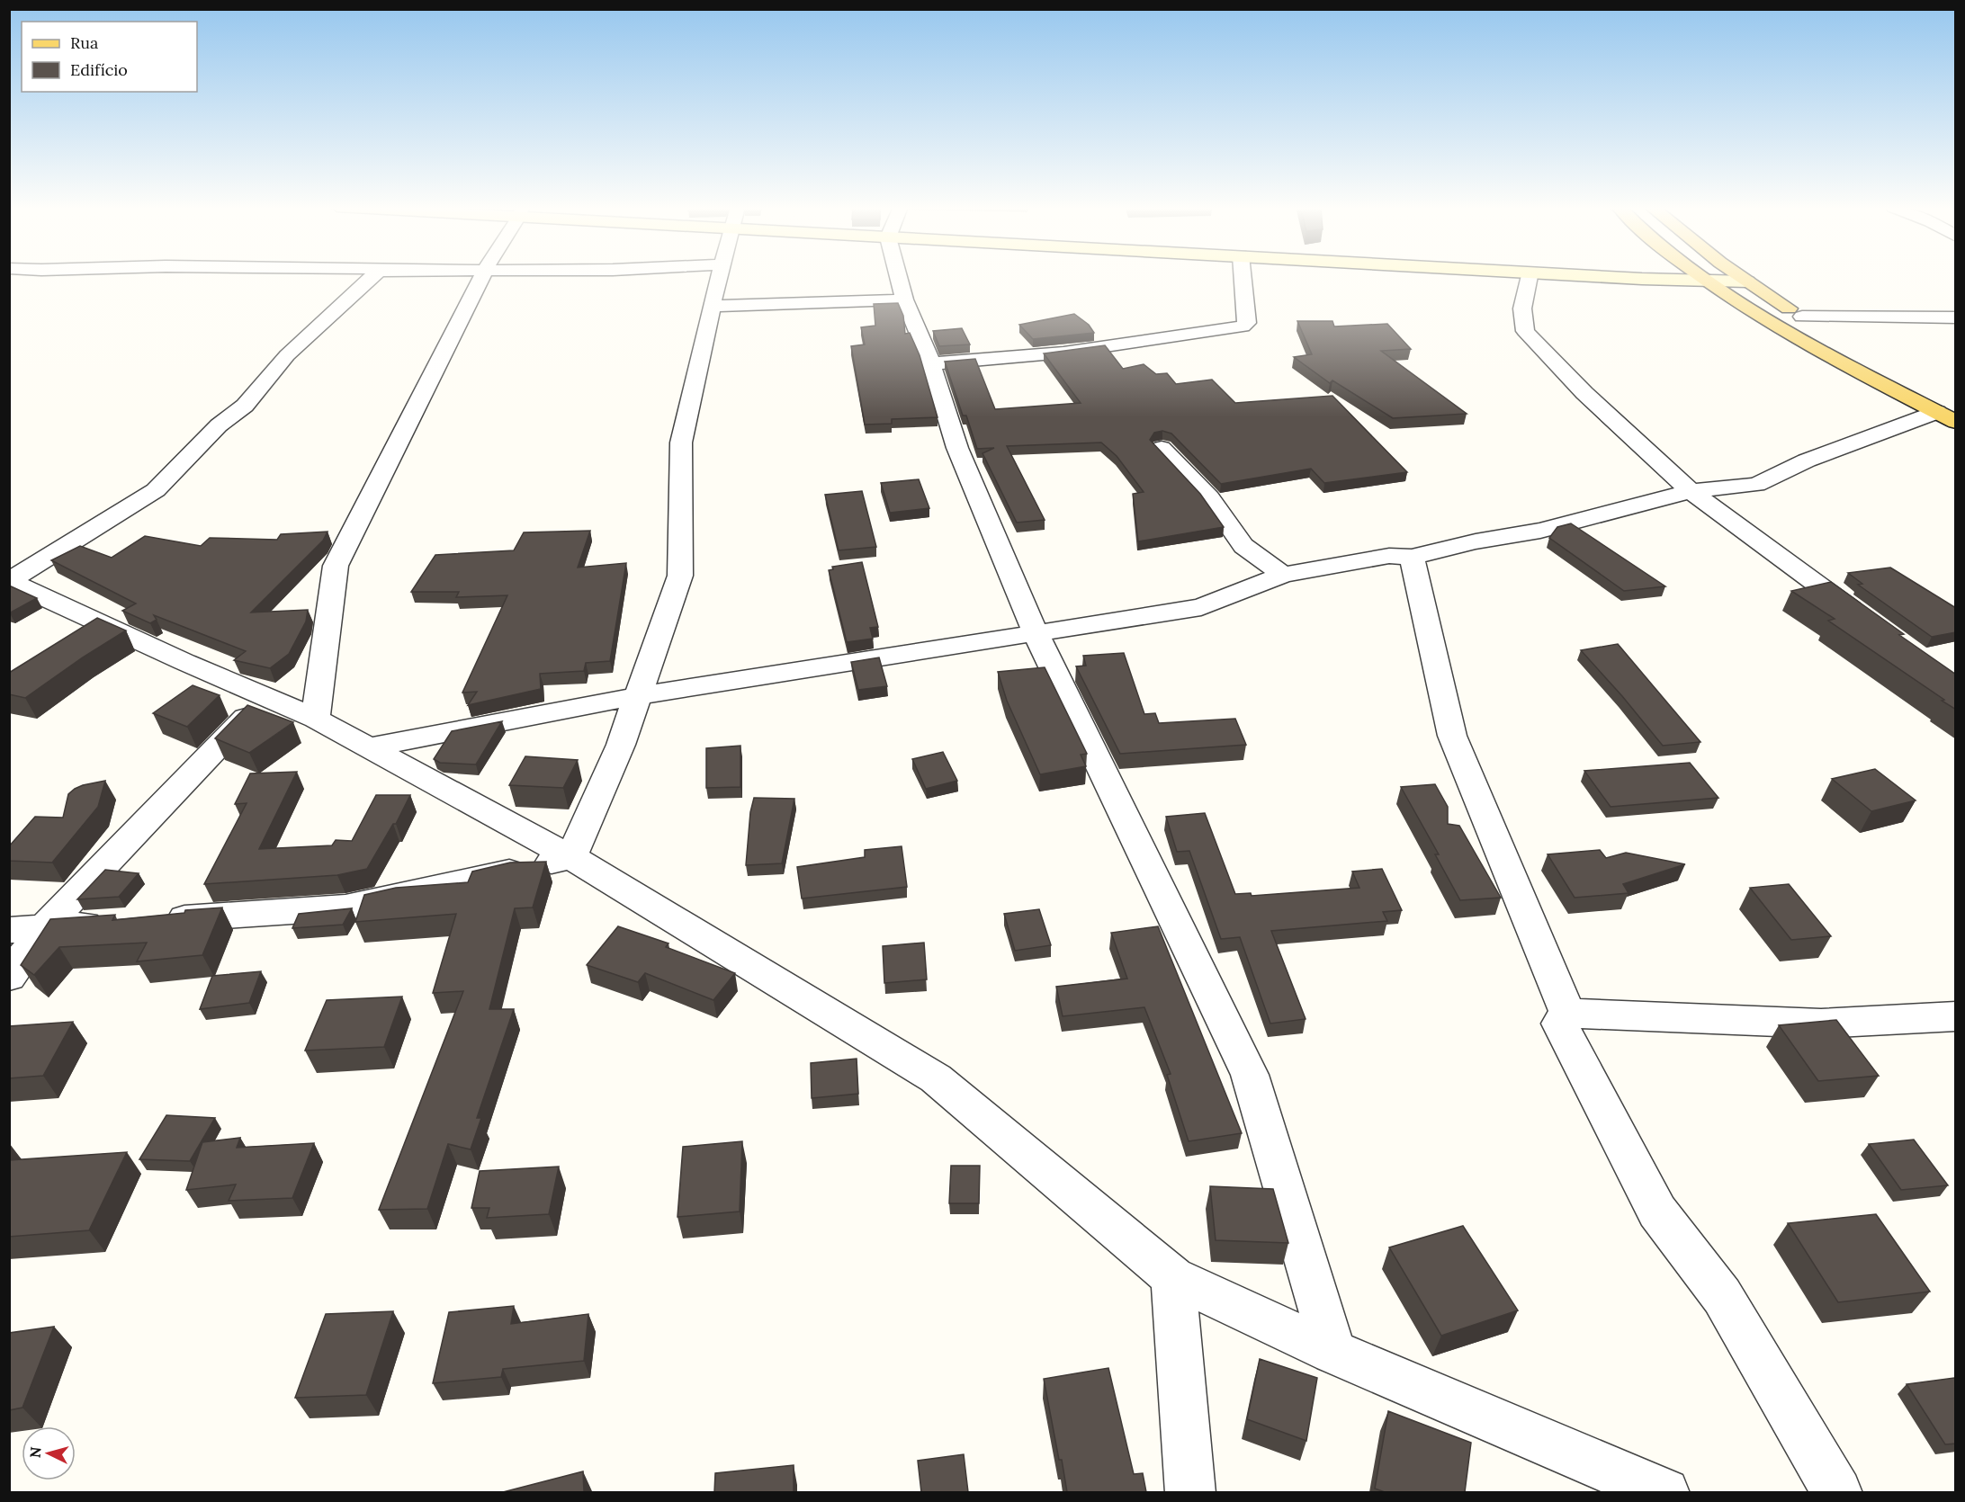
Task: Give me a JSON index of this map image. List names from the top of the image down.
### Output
{
  "legend": ["Rua", "Edifício"],
  "north": "left"
}
